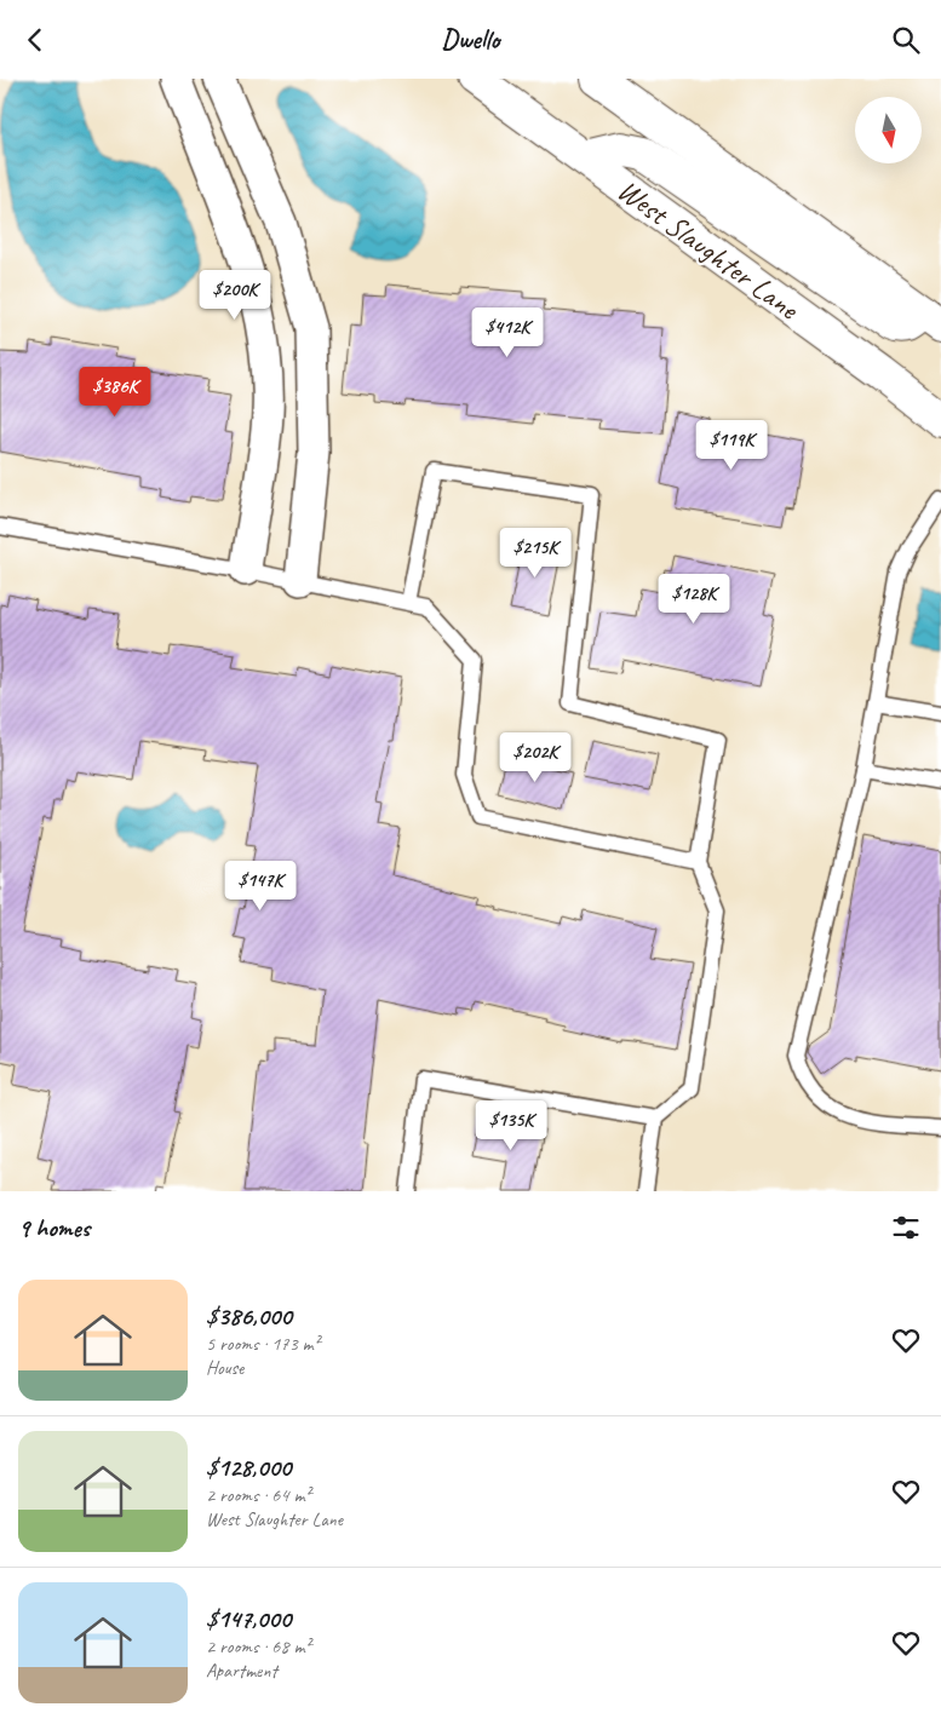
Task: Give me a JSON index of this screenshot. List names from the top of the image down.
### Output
{
  "streets": {
    "main road": ["West Slaughter Lane"]
  },
  "north": "bottom",
  "page": {
    "header": "Dwello",
    "price": [
      "$200K",
      "$412K",
      "$386K",
      "$119K",
      "$215K",
      "$128K",
      "$202K",
      "$147K",
      "$135K"
    ],
    "heading": "9 homes",
    "list": [
      {
        "name": "$386,000",
        "note": "5 rooms · 173 m² · House"
      },
      {
        "name": "$128,000",
        "note": "2 rooms · 64 m² · West Slaughter Lane"
      },
      {
        "name": "$147,000",
        "note": "2 rooms · 68 m² · Apartment"
      }
    ]
  }
}
